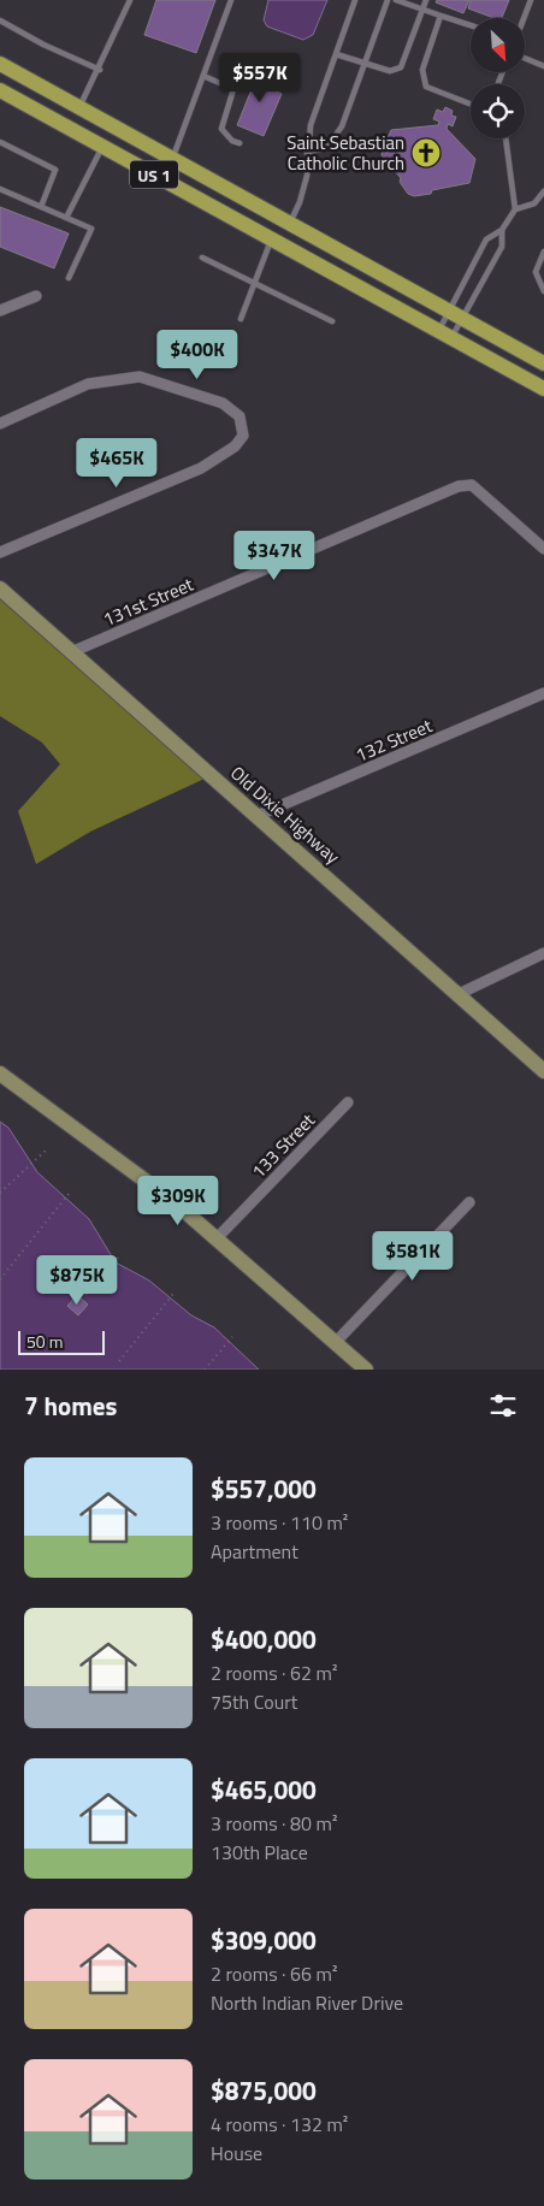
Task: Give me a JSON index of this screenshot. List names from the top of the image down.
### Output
{
  "streets": {
    "main road": ["US 1"],
    "street": [
      "131st Street",
      "132 Street",
      "Old Dixie Highway",
      "133 Street"
    ]
  },
  "crossings": [
    ["131st Street", "Old Dixie Highway"],
    ["132 Street", "Old Dixie Highway"]
  ],
  "places": {
    "church": ["Saint Sebastian Catholic Church"]
  },
  "scale_bar": "50 m",
  "north": "bottom right",
  "page": {
    "price": [
      "$557K",
      "$400K",
      "$465K",
      "$347K",
      "$309K",
      "$581K",
      "$875K"
    ],
    "scale": "50 m",
    "heading": "7 homes",
    "list": [
      {
        "name": "$557,000",
        "note": "3 rooms · 110 m² · Apartment"
      },
      {
        "name": "$400,000",
        "note": "2 rooms · 62 m² · 75th Court"
      },
      {
        "name": "$465,000",
        "note": "3 rooms · 80 m² · 130th Place"
      },
      {
        "name": "$309,000",
        "note": "2 rooms · 66 m² · North Indian River Drive"
      },
      {
        "name": "$875,000",
        "note": "4 rooms · 132 m² · House"
      }
    ]
  }
}
